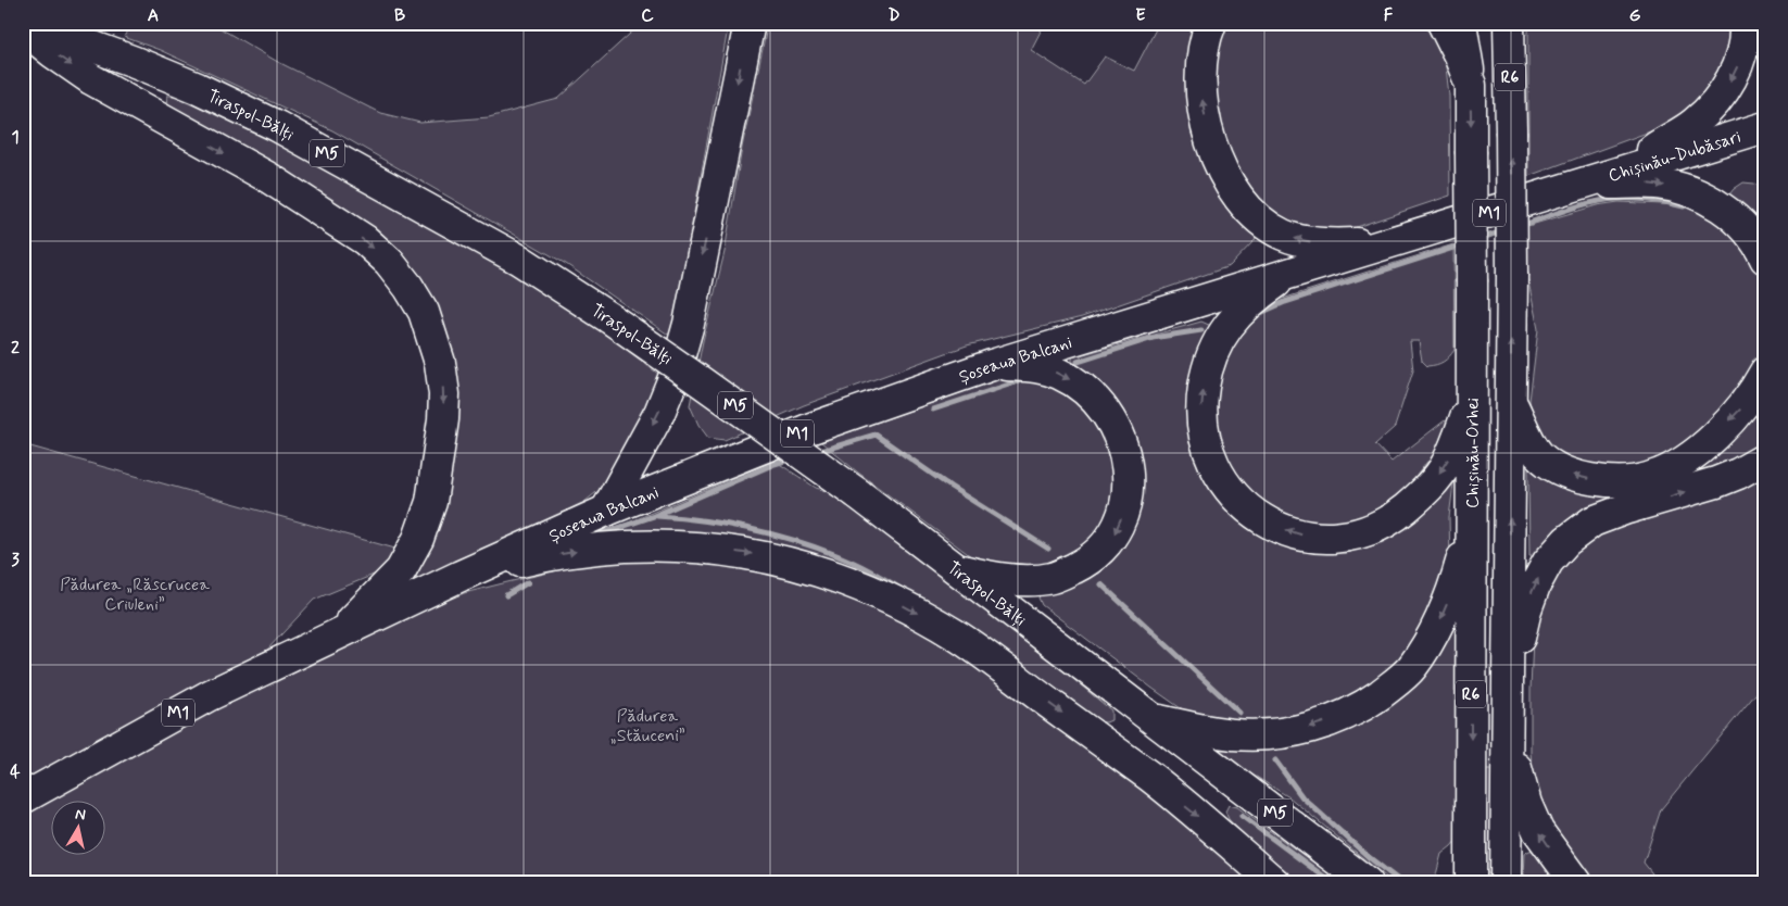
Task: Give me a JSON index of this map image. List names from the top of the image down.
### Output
{
  "streets": {
    "main road": [
      "R6",
      "Tiraspol-Bălți",
      "M5",
      "Chișinău-Dubăsari",
      "M1",
      "Șoseaua Balcani",
      "Chișinău-Orhei"
    ]
  },
  "crossings": [
    ["Tiraspol-Bălți", "M5"],
    ["Chișinău-Dubăsari", "Șoseaua Balcani"],
    ["M1", "Șoseaua Balcani"]
  ],
  "parks": ["Pădurea „Răscrucea Criuleni”", "Pădurea „Stăuceni”"],
  "north": "top",
  "grid": {
    "columns": [
      "A",
      "B",
      "C",
      "D",
      "E",
      "F",
      "G"
    ],
    "rows": [
      "1",
      "2",
      "3",
      "4"
    ]
  }
}
